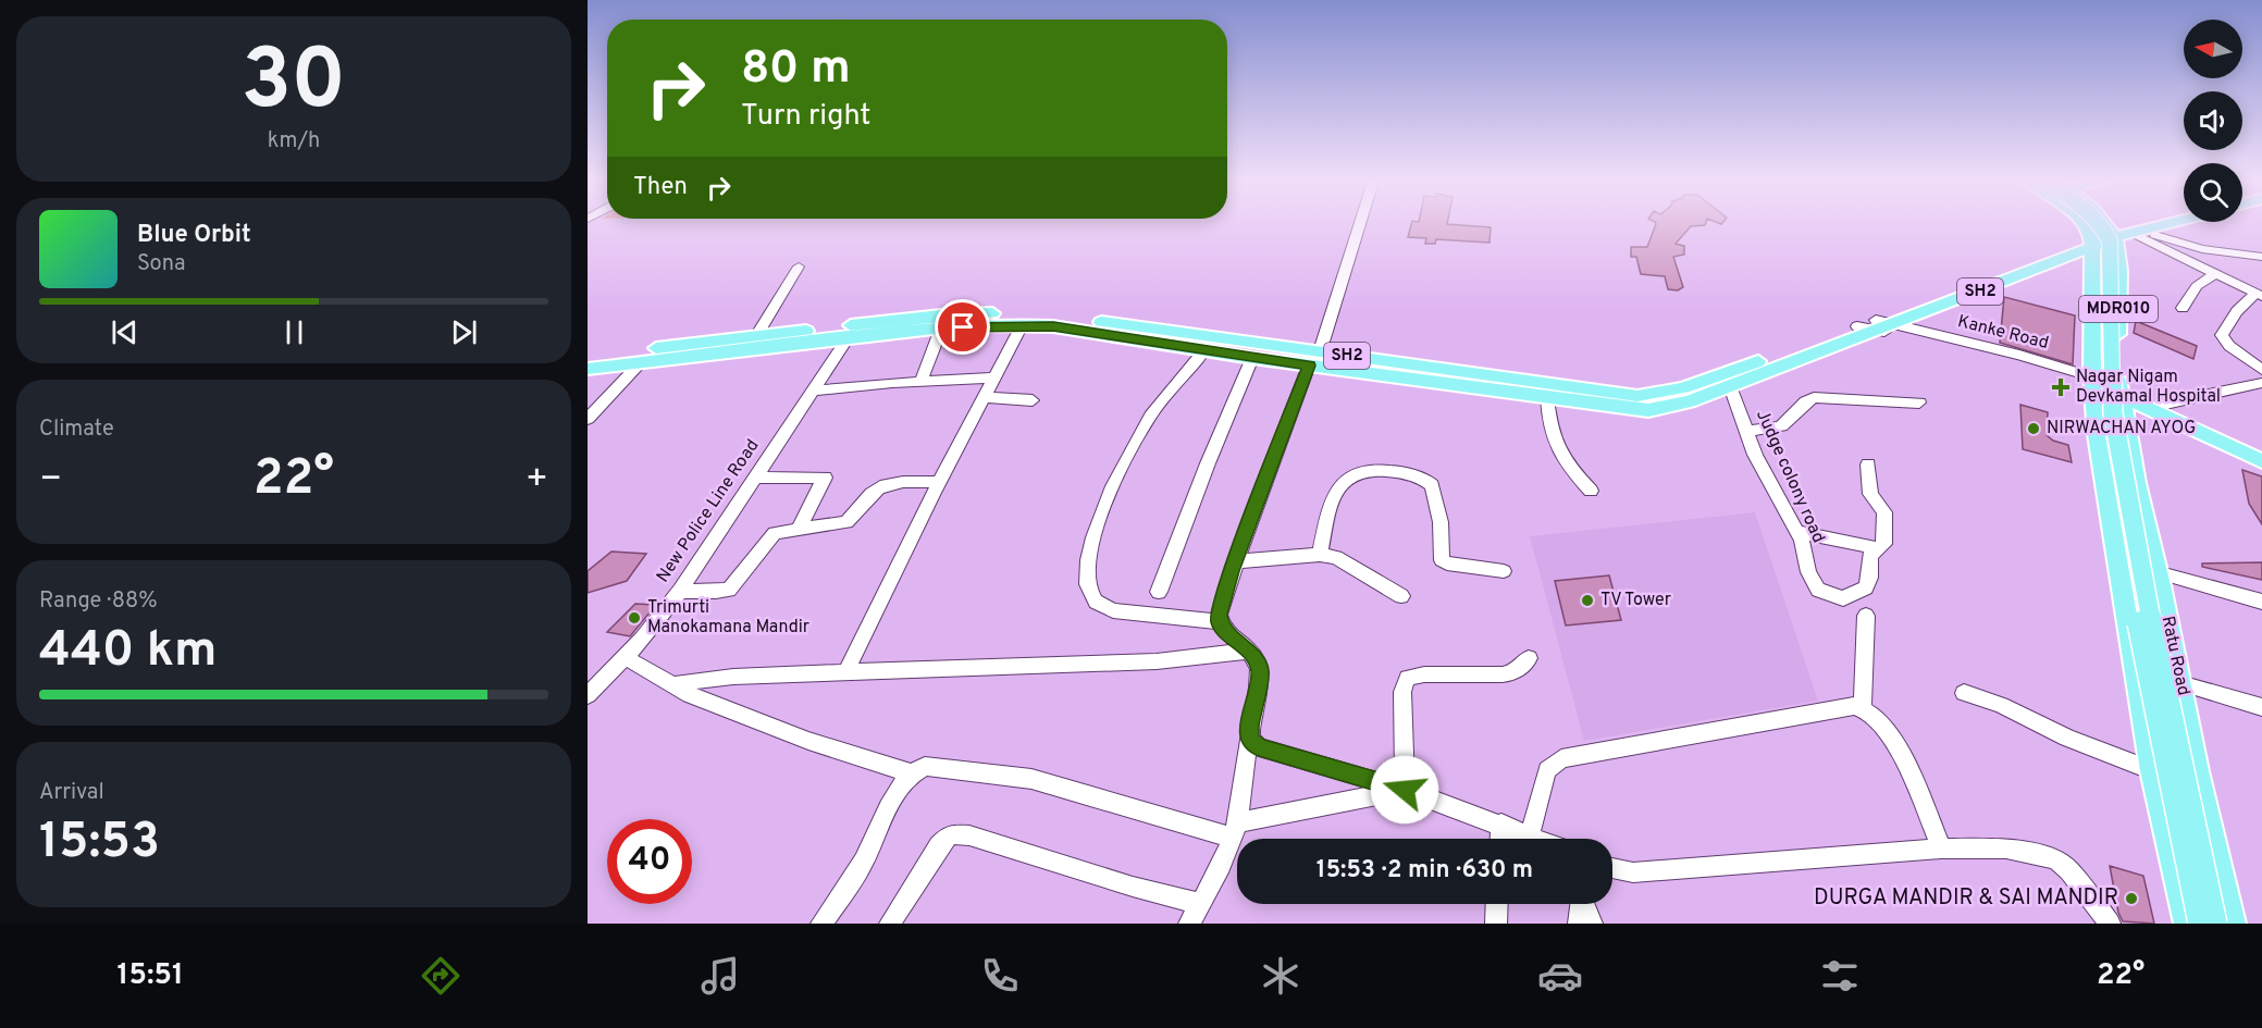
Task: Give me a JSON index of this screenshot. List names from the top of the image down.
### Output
{
  "streets": {
    "main road": ["SH2", "MDR010", "Ratu Road"],
    "street": ["Kanke Road", "Judge colony road", "New Police Line Road"]
  },
  "crossings": [
    ["SH2", "MDR010"],
    ["SH2", "Kanke Road"],
    ["SH2", "Judge colony road"],
    ["SH2", "New Police Line Road"],
    ["MDR010", "Kanke Road"],
    ["MDR010", "Ratu Road"]
  ],
  "places": {
    "health": ["Nagar Nigam Devkamal Hospital"],
    "other": [
      "NIRWACHAN AYOG",
      "TV Tower",
      "Trimurti Manokamana Mandir",
      "DURGA MANDIR & SAI MANDIR"
    ]
  },
  "north": "left",
  "page": {
    "tile": [
      ["30", "km/h"],
      "Climate",
      ["Range · 88%", "440 km"],
      ["Arrival", "15:53"]
    ],
    "turn": ["80 m", "Turn right"],
    "then": "Then",
    "song": ["Blue Orbit", "Sona"],
    "heat": ["−", "22°", "+"],
    "limit": "40",
    "trip": "15:53 · 2 min · 630 m",
    "tabs": ["15:51", "22°"]
  }
}
